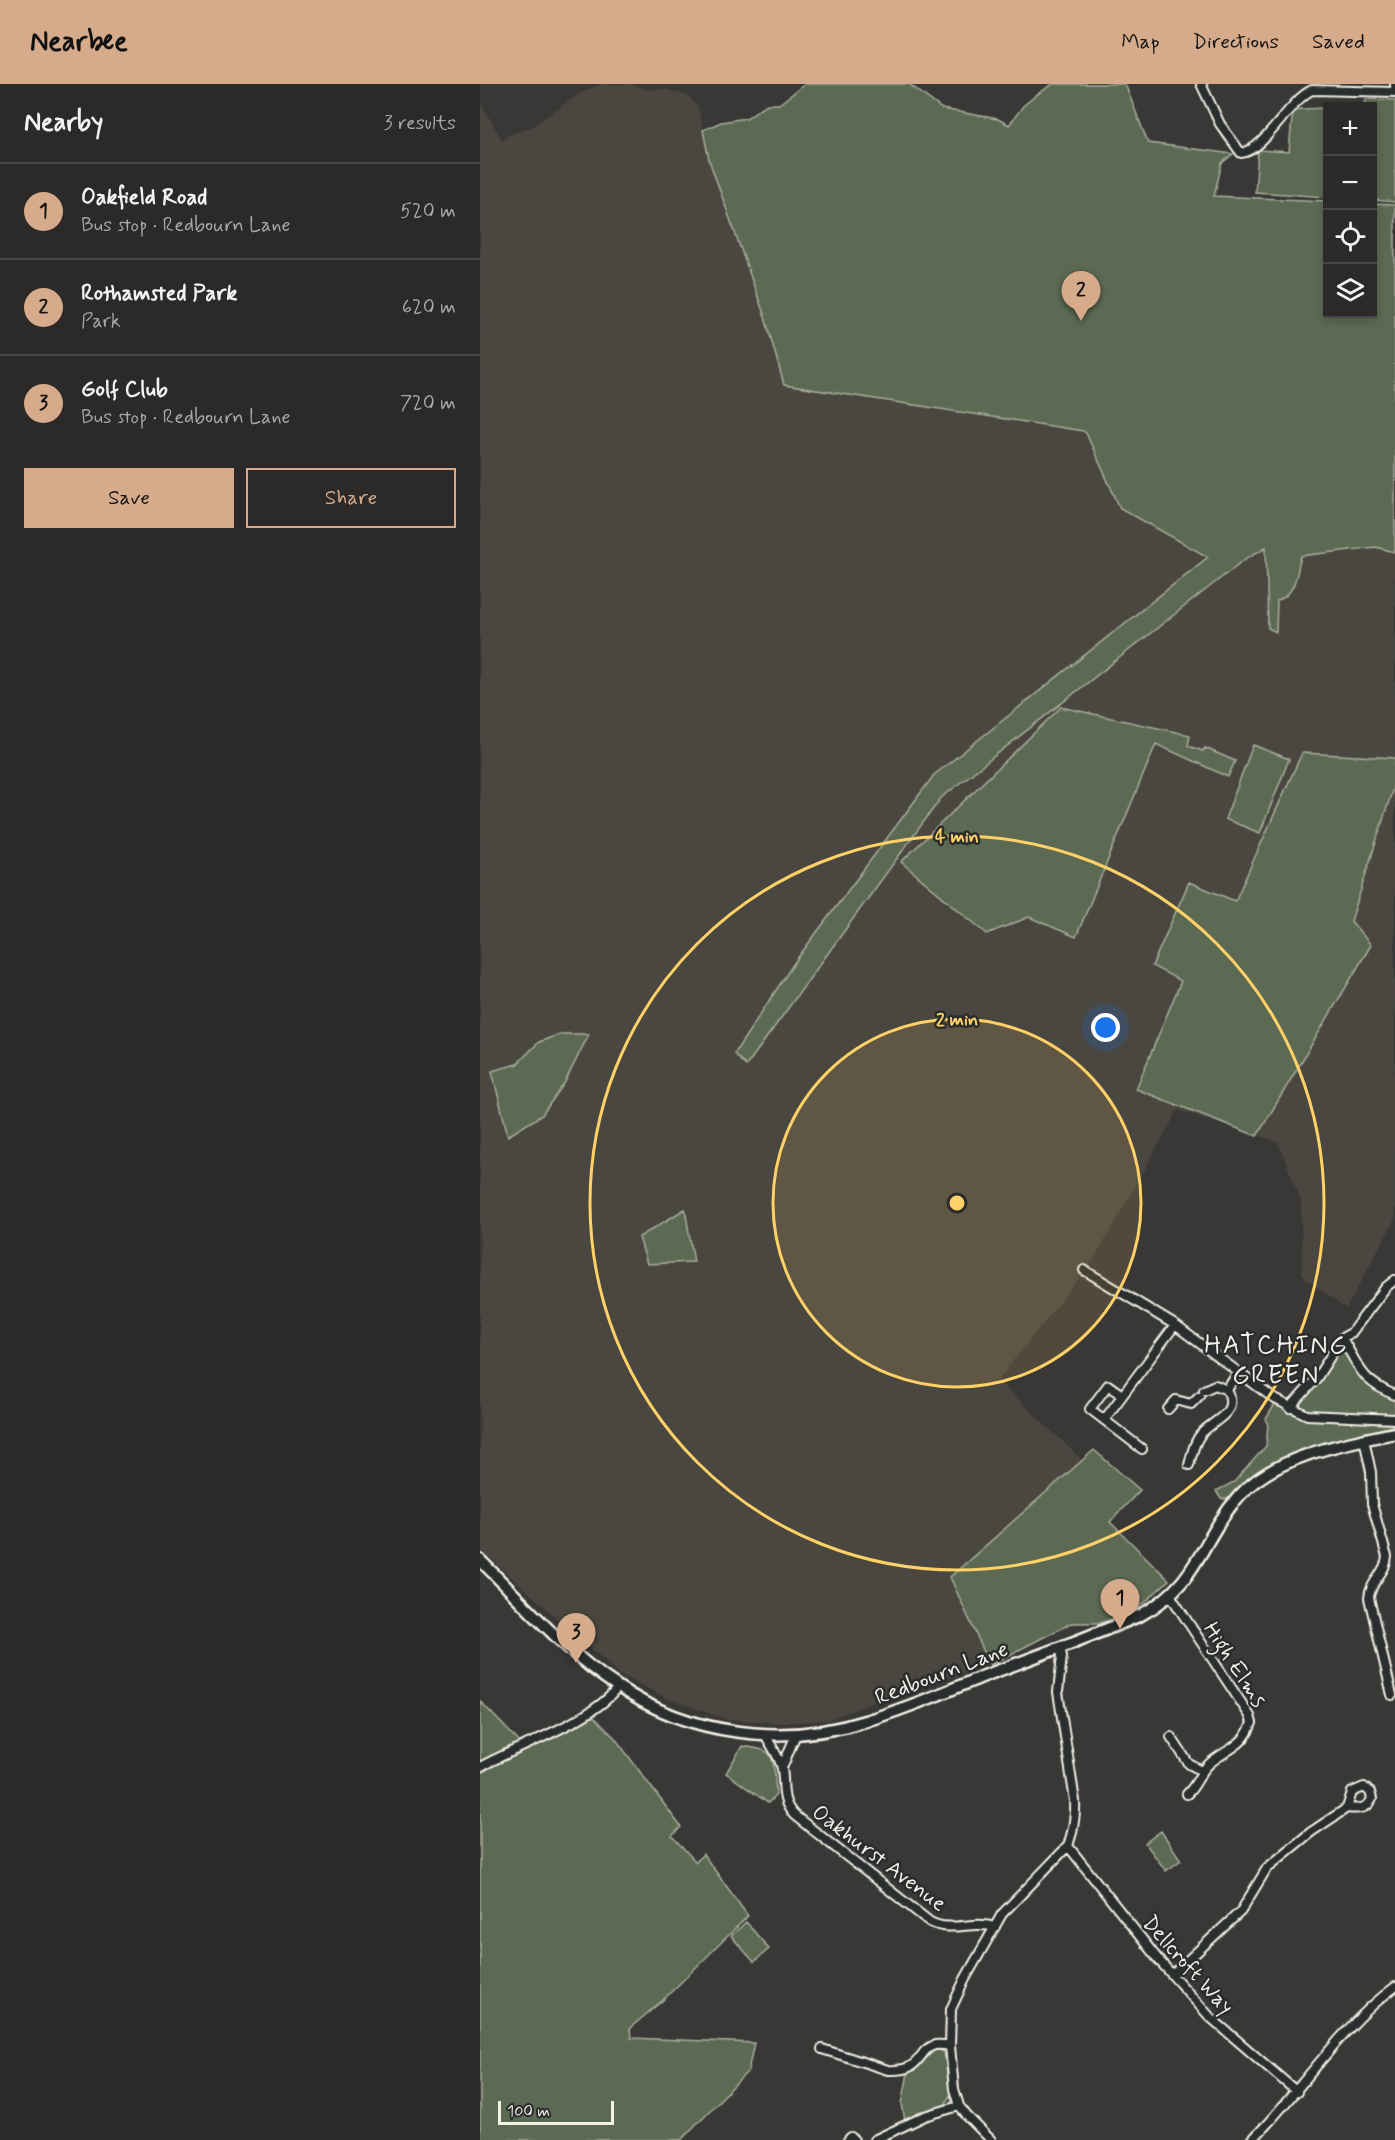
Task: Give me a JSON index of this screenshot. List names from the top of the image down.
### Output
{
  "streets": {
    "main road": ["Redbourn Lane"],
    "street": ["High Elms", "Oakhurst Avenue", "Dellcroft Way"]
  },
  "crossings": [
    ["High Elms", "Redbourn Lane"],
    ["Redbourn Lane", "Oakhurst Avenue"]
  ],
  "districts": ["HATCHING GREEN"],
  "scale_bar": "100 m",
  "page": {
    "header": "Nearbee",
    "nav": ["Map", "Directions", "Saved"],
    "heading": ["Nearby", "3 results"],
    "map_buttons": ["+", "−"],
    "list": [
      {
        "mark": "1",
        "name": "Oakfield Road",
        "note": "Bus stop · Redbourn Lane",
        "value": "520 m"
      },
      {
        "mark": "2",
        "name": "Rothamsted Park",
        "note": "Park",
        "value": "620 m"
      },
      {
        "mark": "3",
        "name": "Golf Club",
        "note": "Bus stop · Redbourn Lane",
        "value": "720 m"
      }
    ],
    "pins": ["2", "1", "3"],
    "buttons": ["Save", "Share"],
    "scale": "100 m"
  },
  "rings": ["4 min", "2 min"]
}
